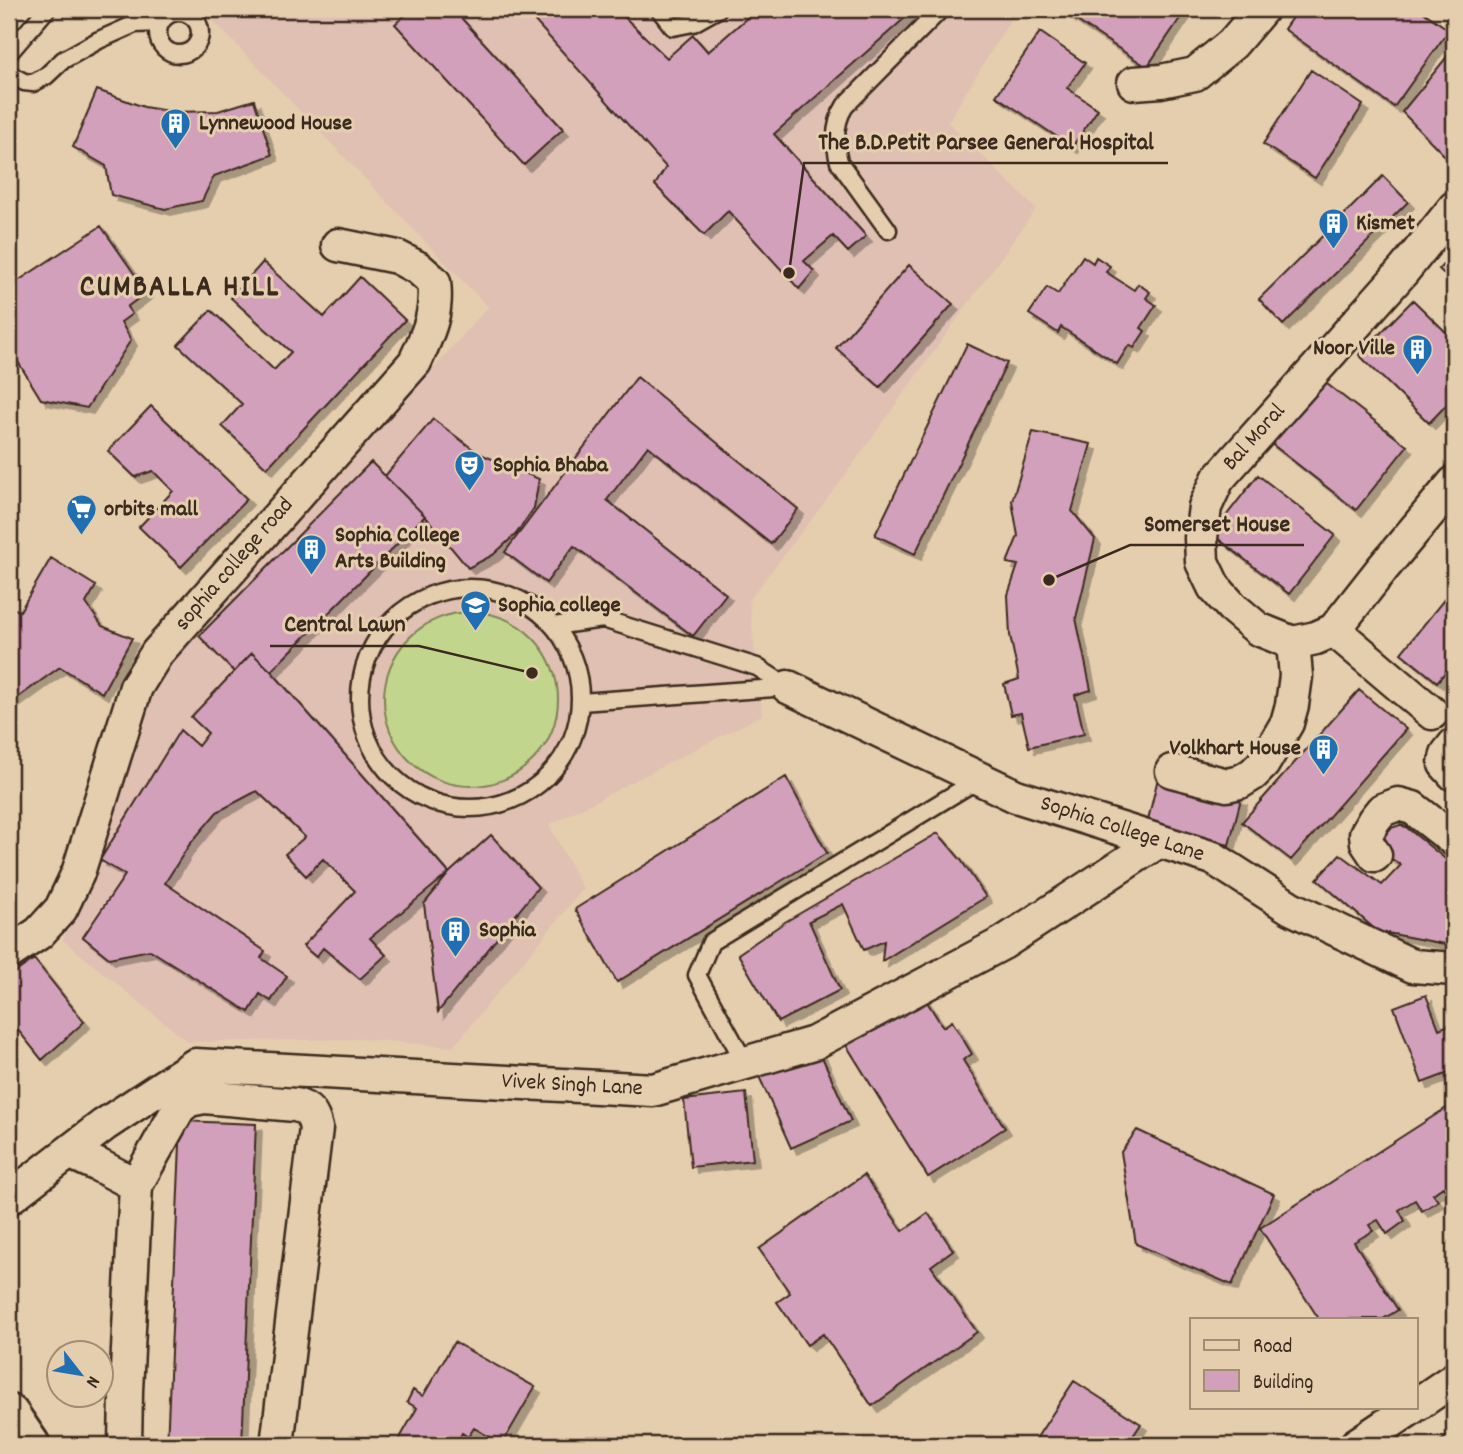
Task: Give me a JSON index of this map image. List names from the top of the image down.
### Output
{
  "streets": {
    "street": [
      "Bal Moral",
      "sophia college road",
      "Sophia College Lane",
      "Vivek Singh Lane"
    ]
  },
  "crossings": [
    ["Sophia College Lane", "Vivek Singh Lane"]
  ],
  "districts": ["CUMBALLA HILL"],
  "places": {
    "building": [
      "Lynnewood House",
      "Kismet",
      "Noor Ville",
      "Sophia College Arts Building",
      "Volkhart House",
      "Sophia"
    ],
    "other": ["The B.D.Petit Parsee General Hospital", "Somerset House", "Central Lawn"],
    "theatre": ["Sophia Bhaba"],
    "supermarket": ["orbits mall"],
    "school or university": ["Sophia college"]
  },
  "legend": ["Road", "Building"],
  "north": "bottom right"
}
